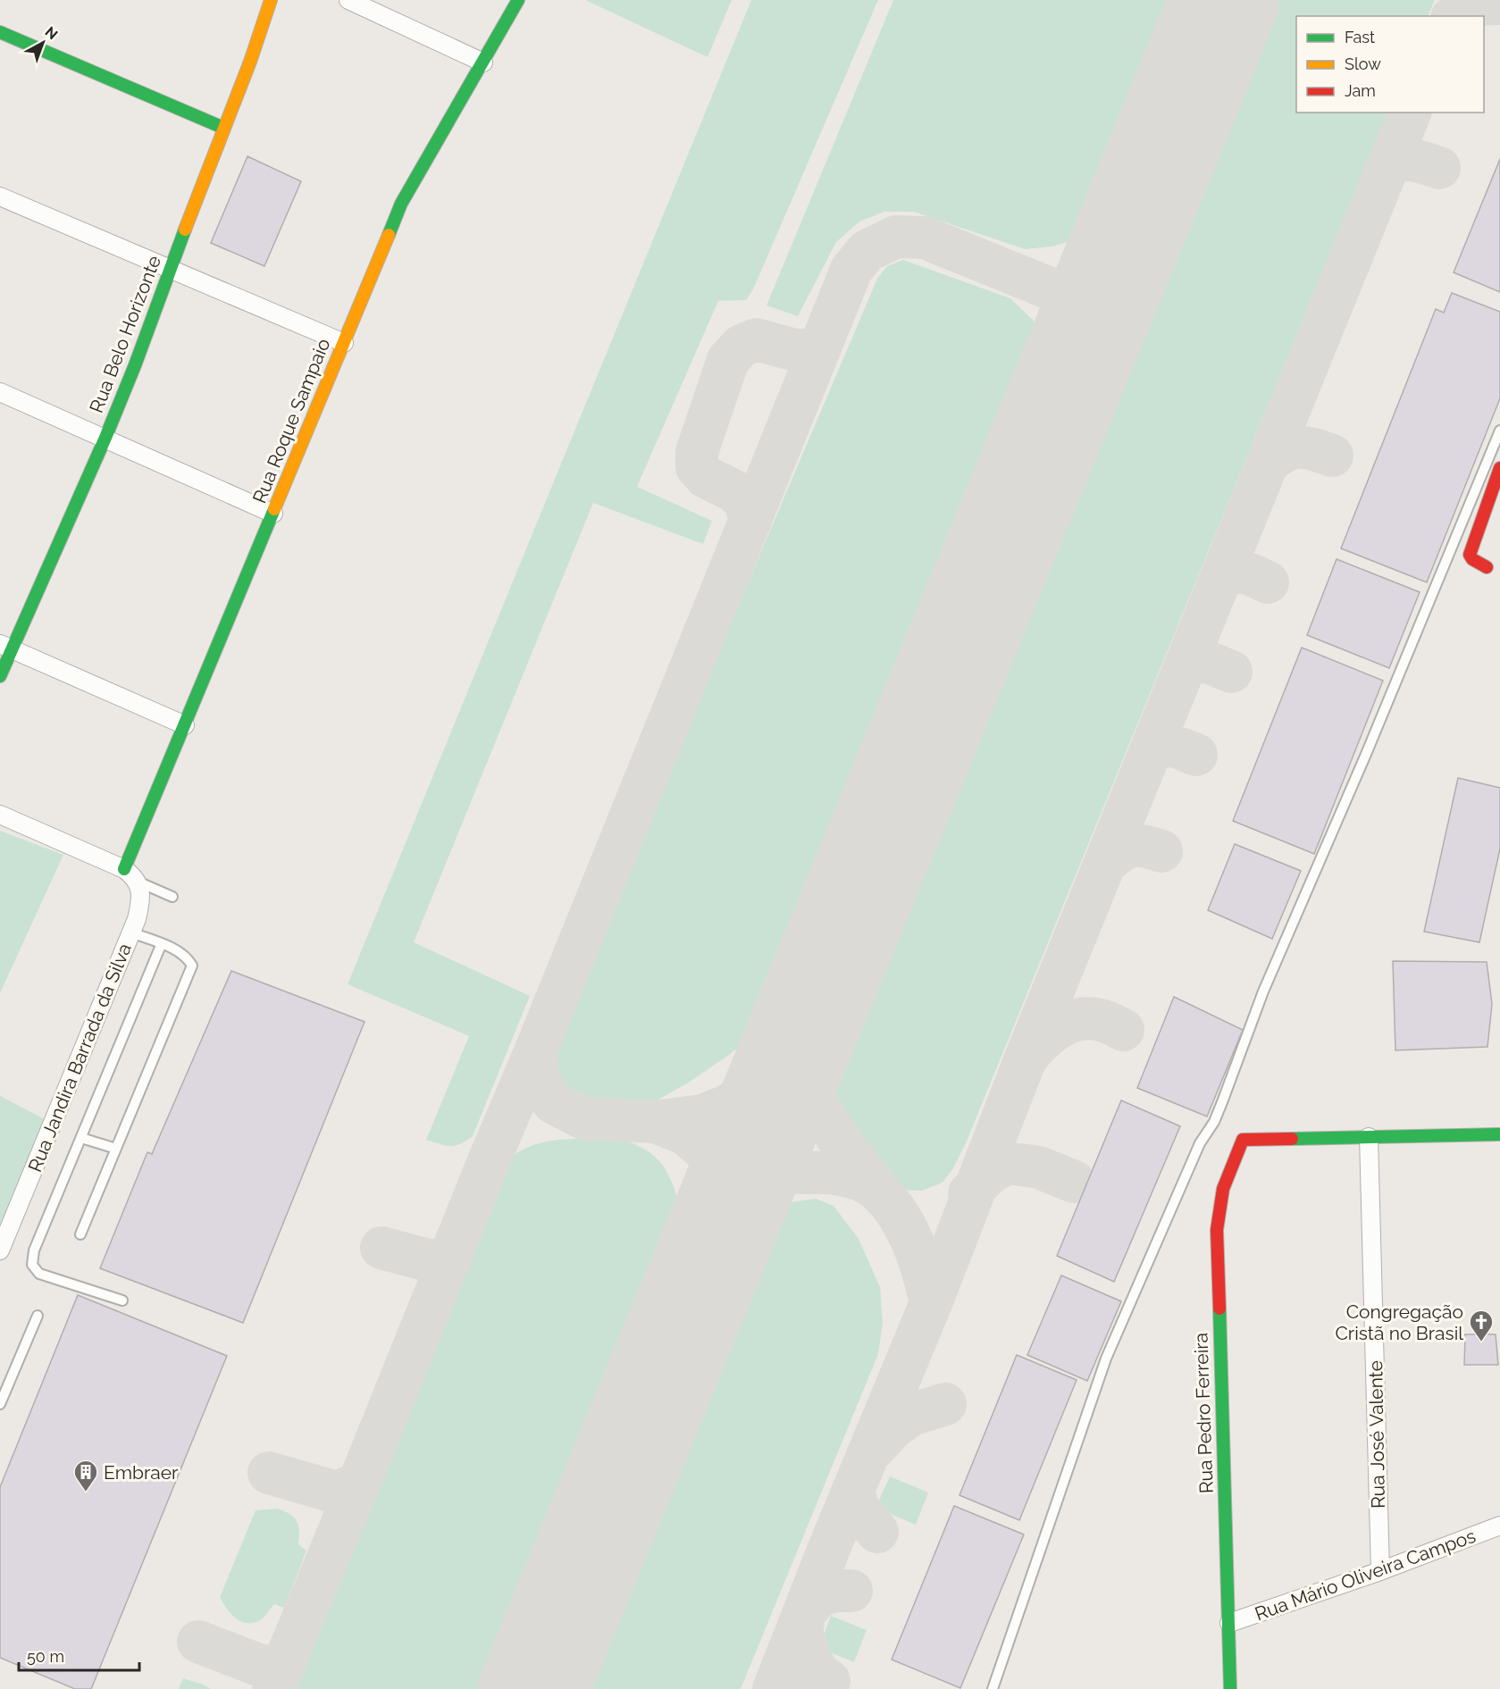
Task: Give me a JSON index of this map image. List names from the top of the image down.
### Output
{
  "streets": {
    "street": [
      "Rua Belo Horizonte",
      "Rua Roque Sampaio",
      "Rua Jandira Barrada da Silva",
      "Rua Pedro Ferreira",
      "Rua José Valente",
      "Rua Mário Oliveira Campos"
    ]
  },
  "crossings": [
    ["Rua Pedro Ferreira", "Rua José Valente"],
    ["Rua Pedro Ferreira", "Rua Mário Oliveira Campos"],
    ["Rua José Valente", "Rua Mário Oliveira Campos"]
  ],
  "places": {
    "church": ["Congregação Cristã no Brasil"],
    "building": ["Embraer"]
  },
  "legend": ["Fast", "Slow", "Jam"],
  "scale_bar": "50 m",
  "north": "top right"
}
